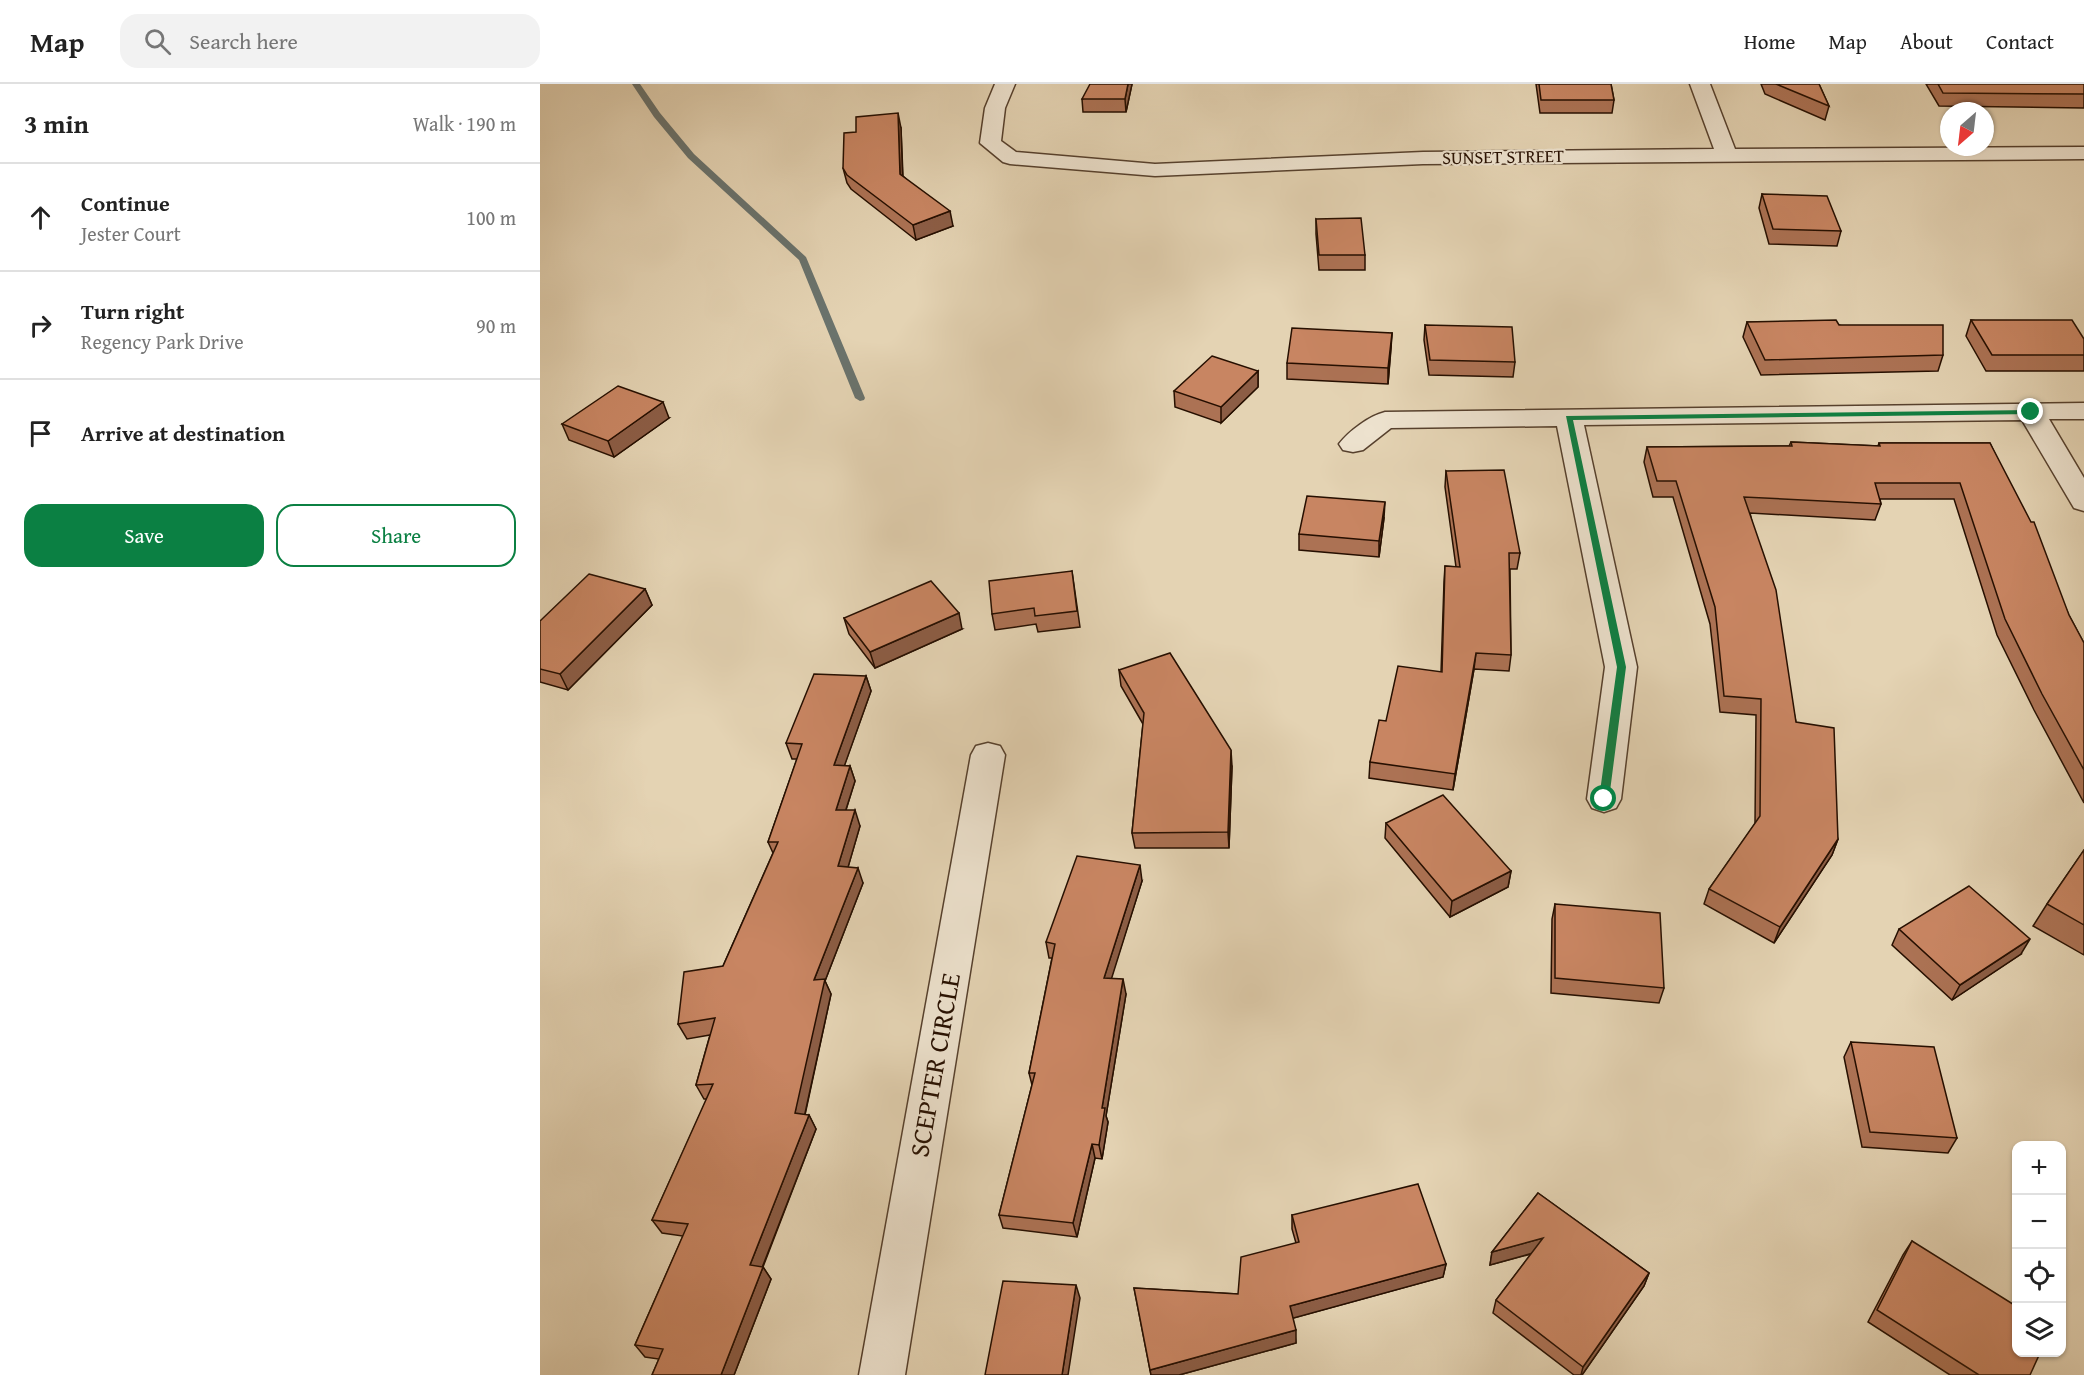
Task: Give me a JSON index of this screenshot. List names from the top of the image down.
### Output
{
  "streets": {
    "street": ["SUNSET STREET", "SCEPTER CIRCLE"]
  },
  "north": "bottom left",
  "page": {
    "header": "Map",
    "search": "Search here",
    "nav": [
      "Home",
      "Map",
      "About",
      "Contact"
    ],
    "heading": ["3 min", "Walk · 190 m"],
    "list": [
      ["Continue", "Jester Court", "100 m"],
      ["Turn right", "Regency Park Drive", "90 m"],
      "Arrive at destination"
    ],
    "buttons": ["Save", "Share"],
    "map_buttons": ["+", "−"]
  }
}
